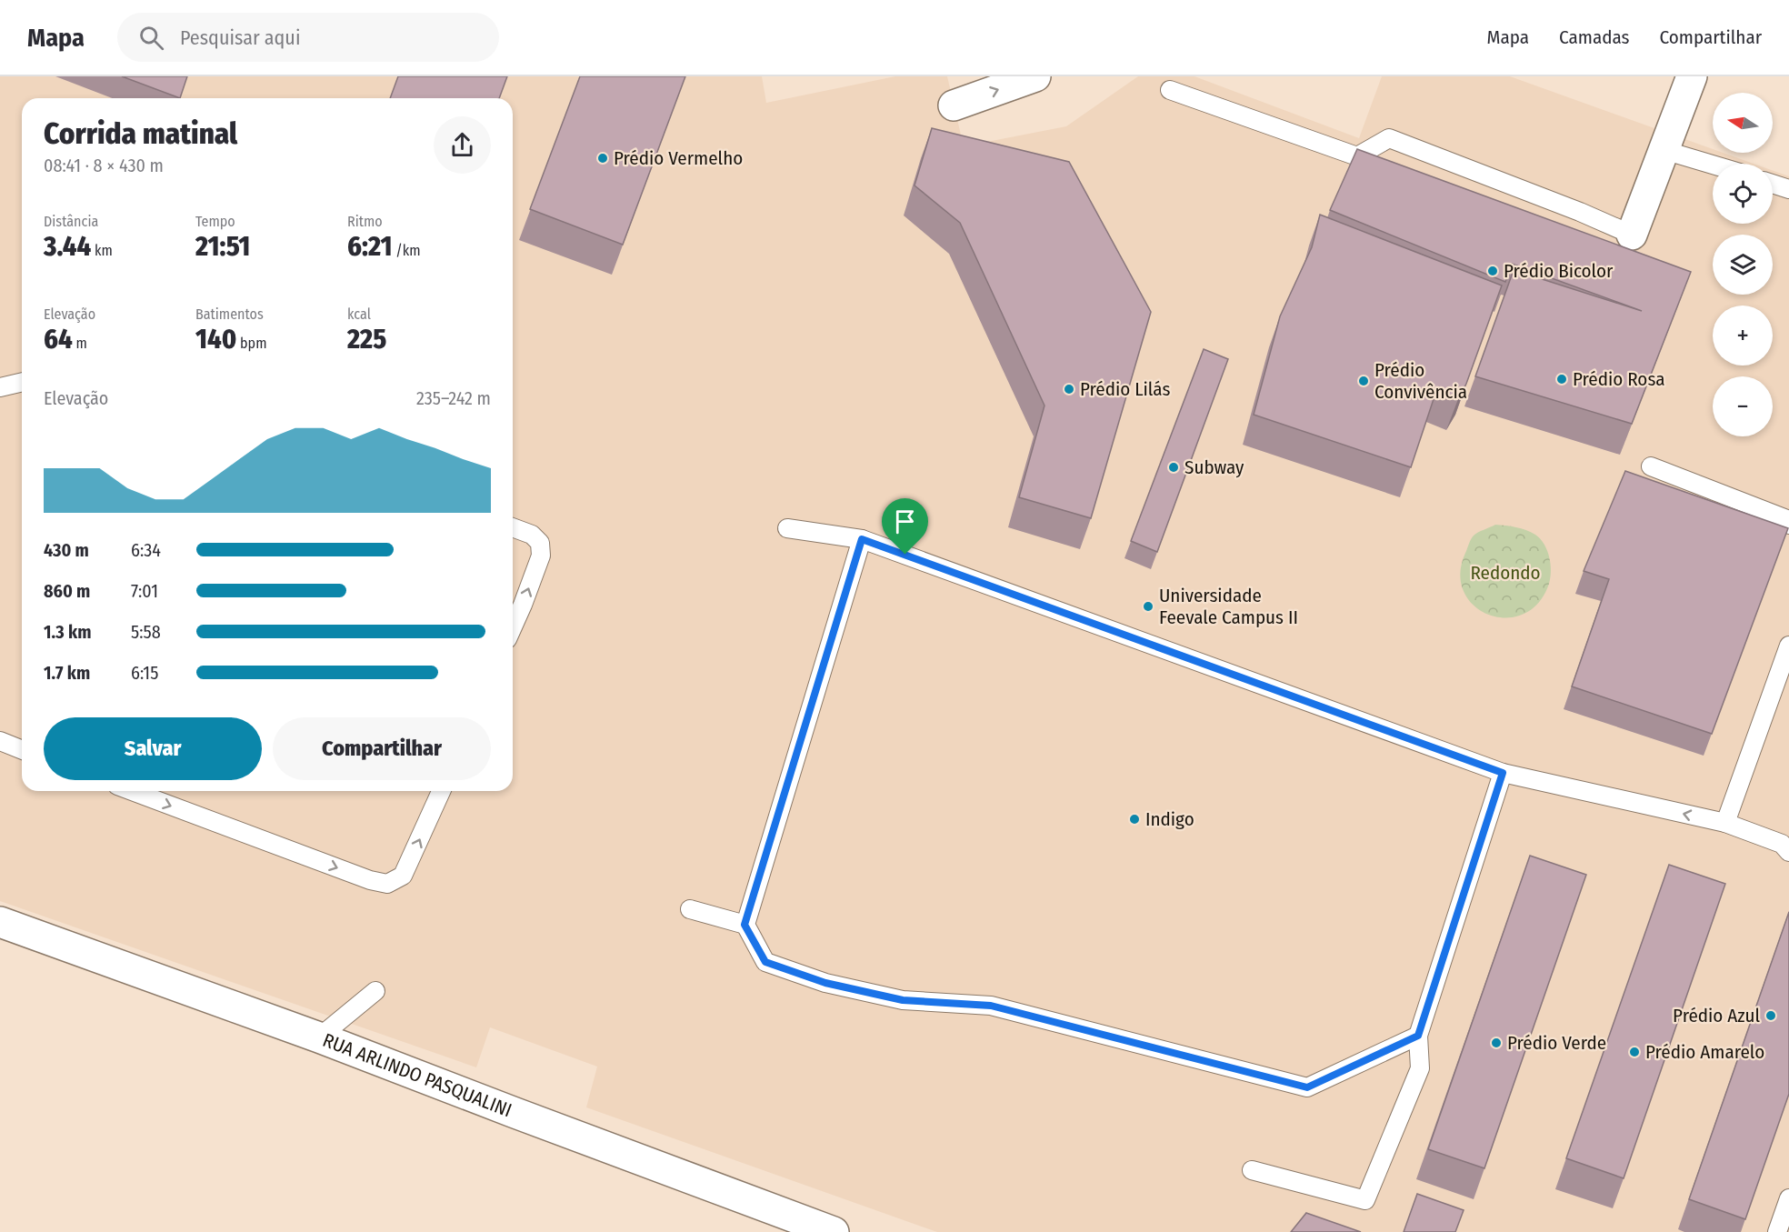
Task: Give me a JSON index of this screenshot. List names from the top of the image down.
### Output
{
  "streets": {
    "street": ["RUA ARLINDO PASQUALINI"]
  },
  "parks": ["Redondo"],
  "places": [
    "Prédio Vermelho",
    "Prédio Bicolor",
    "Prédio Rosa",
    "Prédio Convivência",
    "Prédio Lilás",
    "Subway",
    "Universidade Feevale Campus II",
    "Indigo",
    "Prédio Azul",
    "Prédio Verde",
    "Prédio Amarelo"
  ],
  "north": "left",
  "page": {
    "header": "Mapa",
    "search": "Pesquisar aqui",
    "nav": ["Mapa", "Camadas", "Compartilhar"],
    "map_buttons": ["+", "−"],
    "heading": ["Corrida matinal", "08:41 · 8 × 430 m"],
    "stats": [
      ["Distância", "3.44 km"],
      ["Tempo", "21:51"],
      ["Ritmo", "6:21 /km"],
      ["Elevação", "64 m"],
      ["Batimentos", "140 bpm"],
      ["kcal", "225"]
    ],
    "chart": ["Elevação", "235–242 m"],
    "list": [
      {
        "name": "430 m",
        "note": "6:34"
      },
      {
        "name": "860 m",
        "note": "7:01"
      },
      {
        "name": "1.3 km",
        "note": "5:58"
      },
      {
        "name": "1.7 km",
        "note": "6:15"
      }
    ],
    "buttons": ["Salvar", "Compartilhar"]
  }
}
